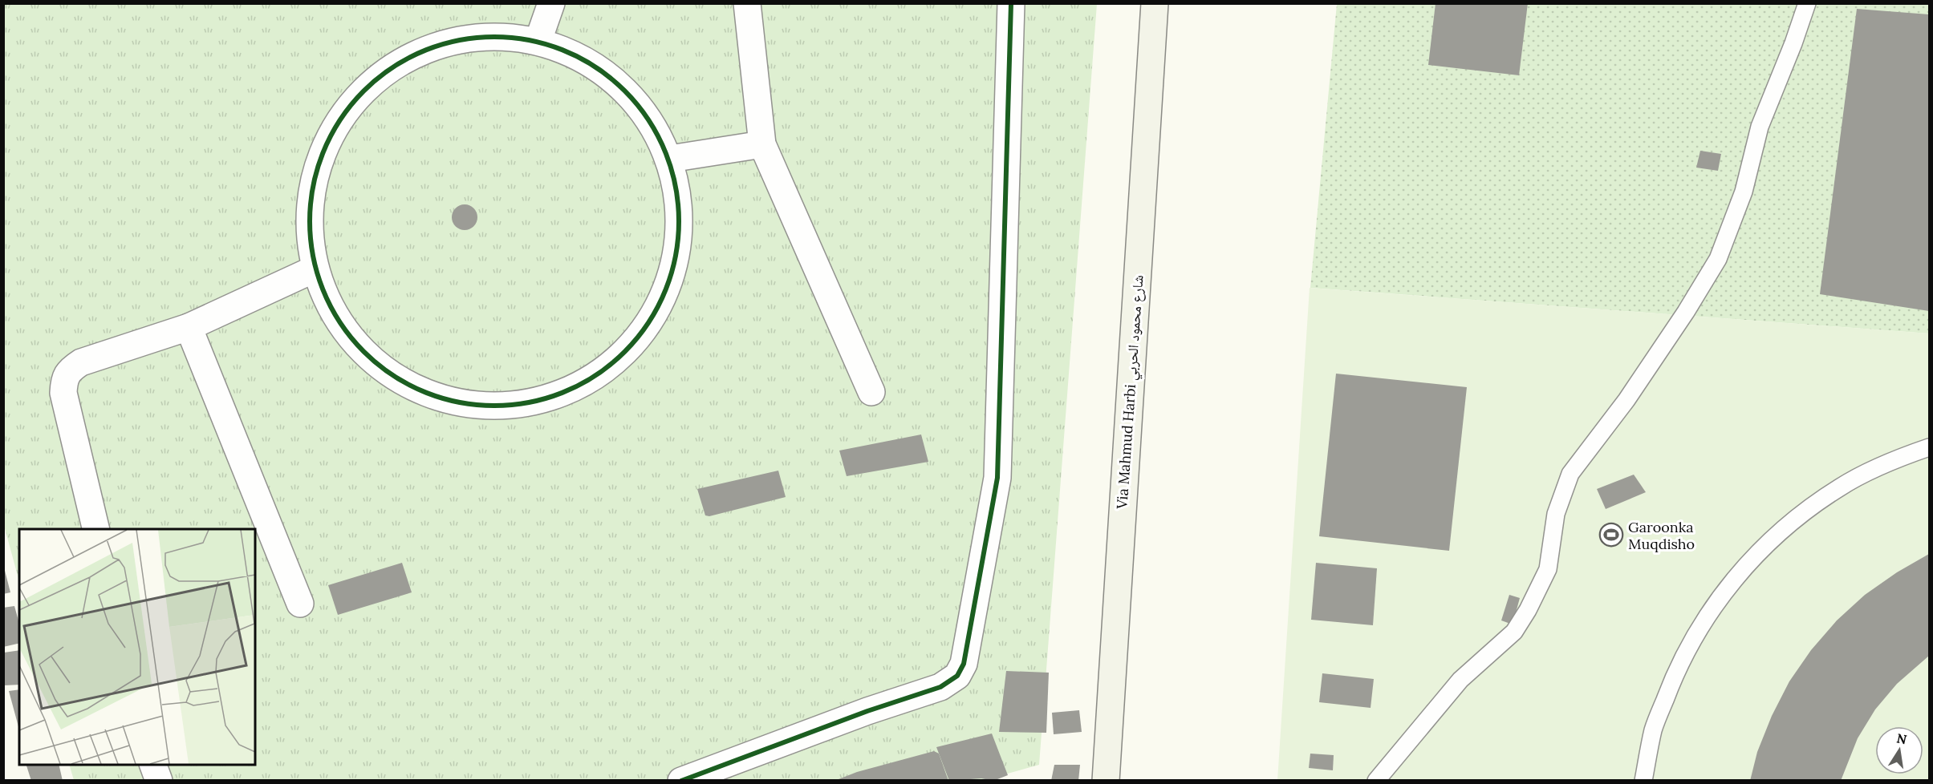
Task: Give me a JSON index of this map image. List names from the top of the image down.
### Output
{
  "streets": {
    "street": ["Via Mahmud Harbi شارع محمود الحربي"]
  },
  "places": {
    "sports": ["Garoonka Muqdisho"]
  },
  "north": "top"
}
